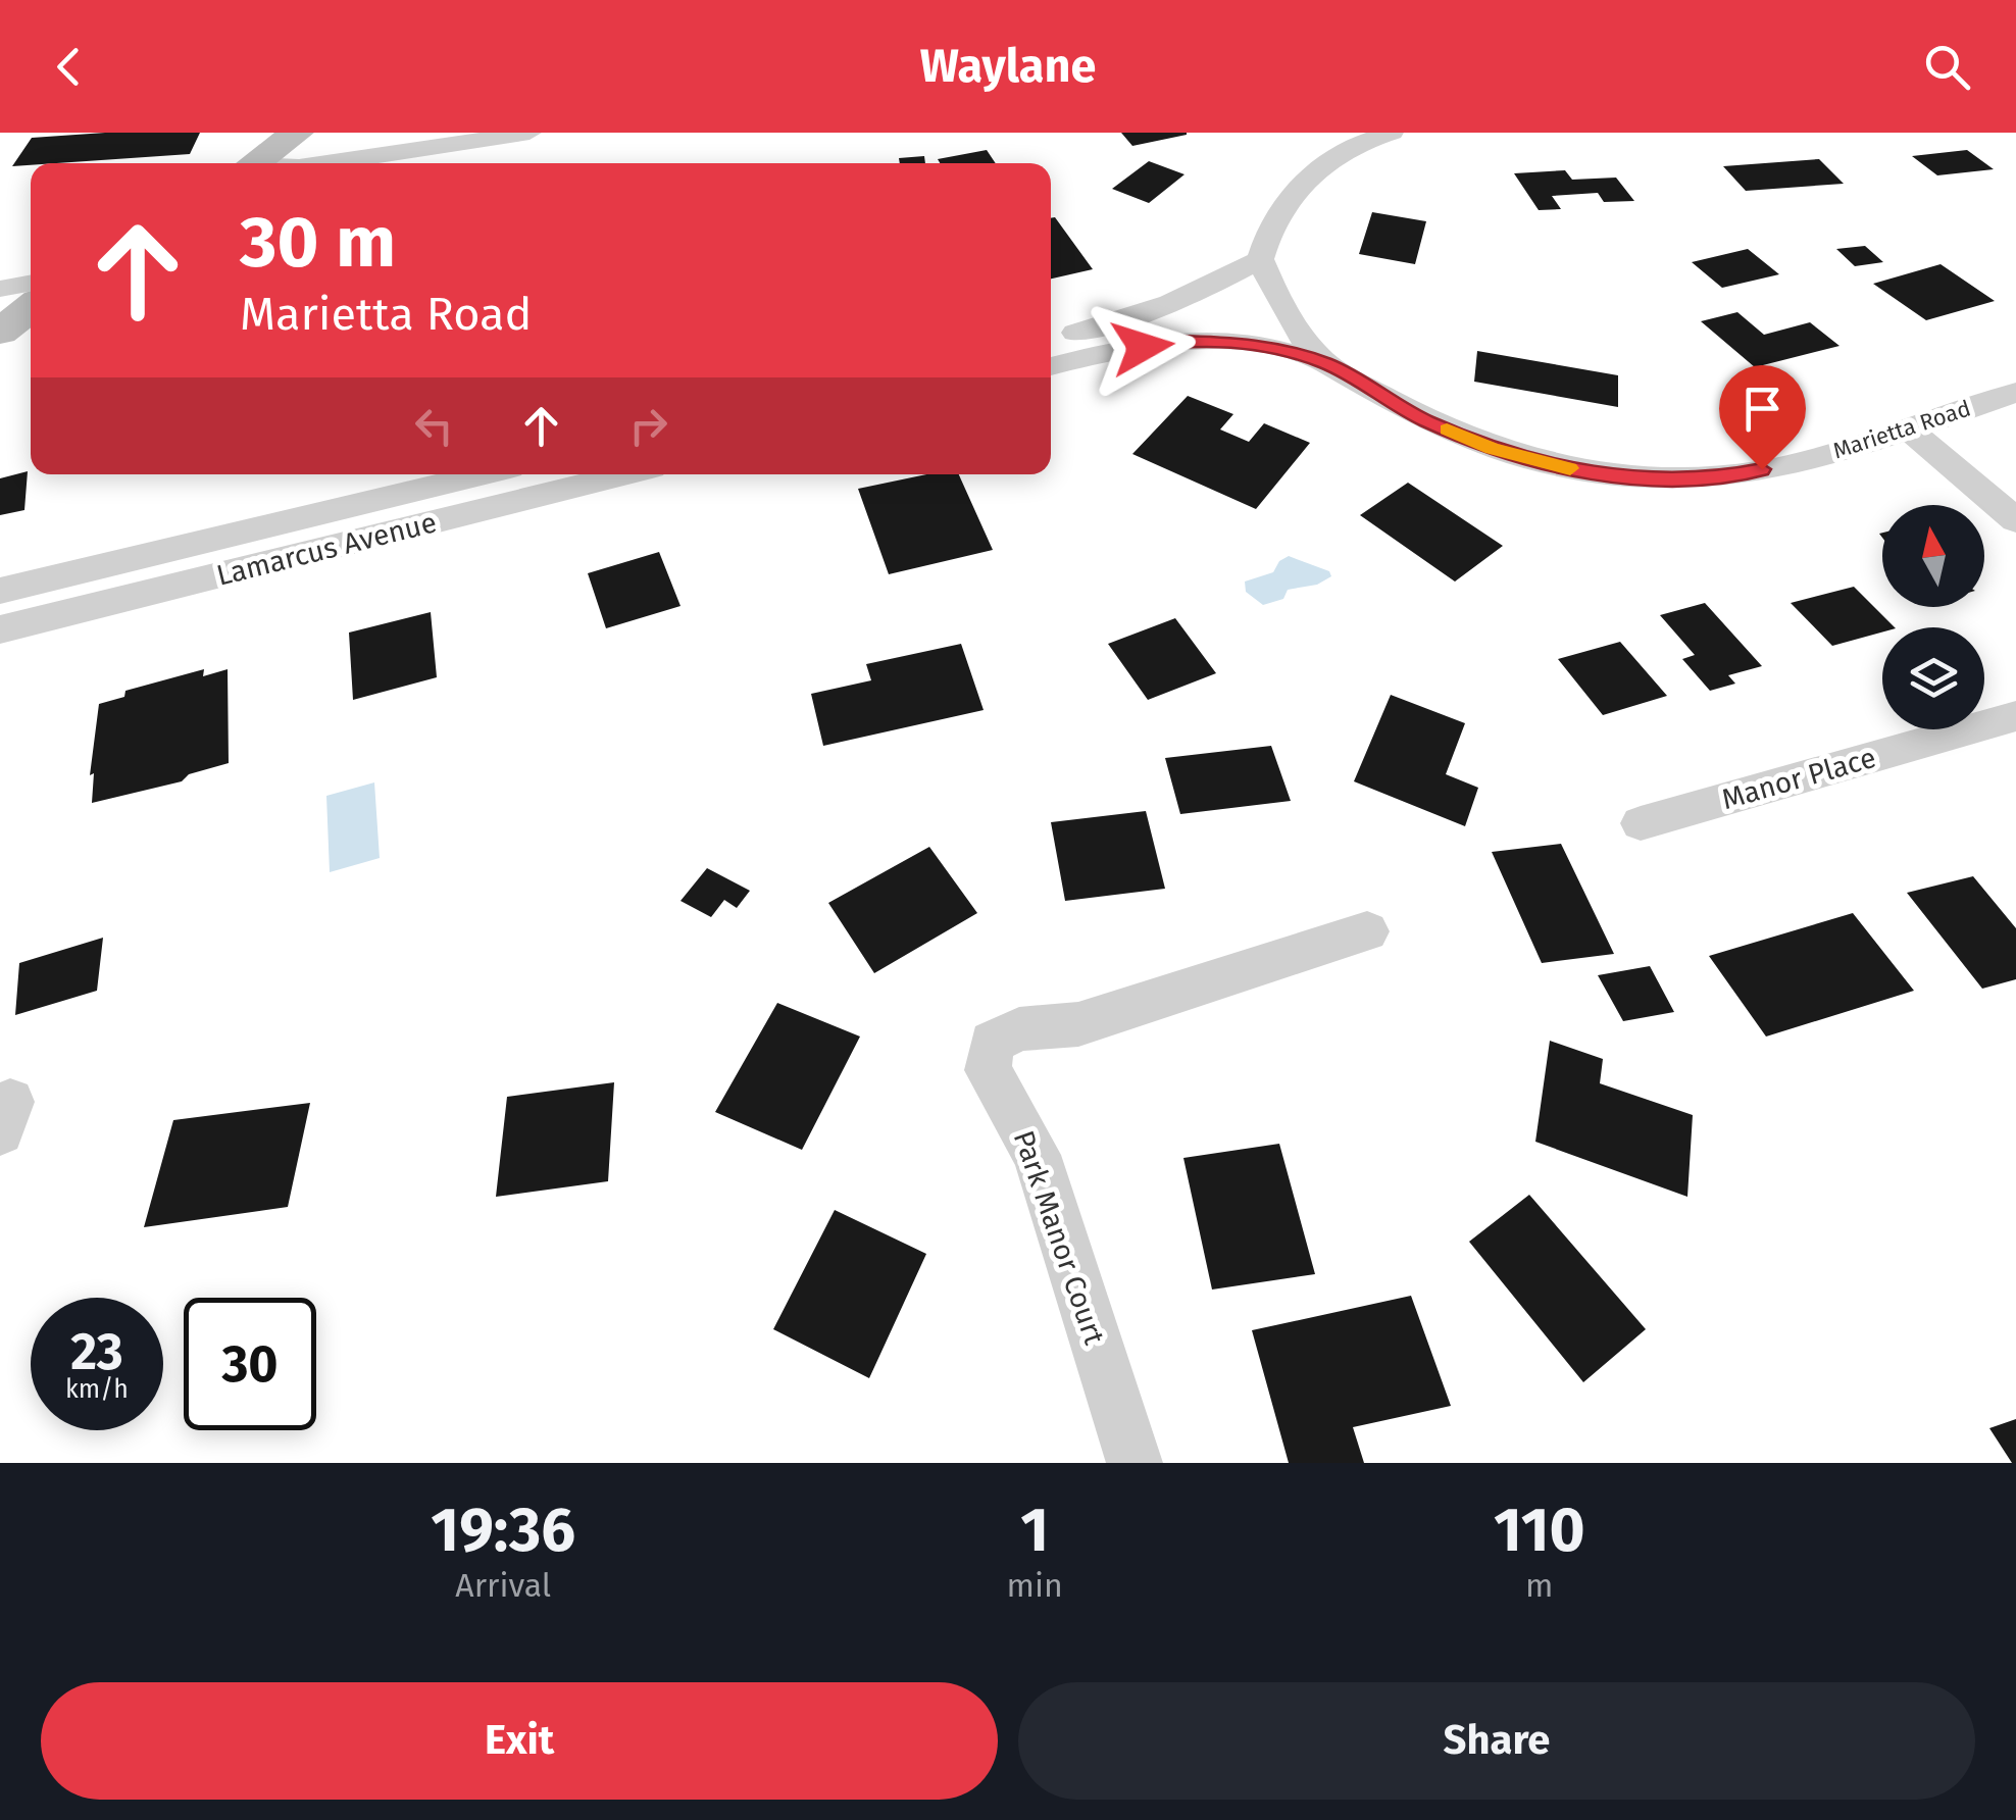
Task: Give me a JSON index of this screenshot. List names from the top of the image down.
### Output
{
  "streets": {
    "street": [
      "Marietta Road",
      "Lamarcus Avenue",
      "Manor Place",
      "Park Manor Court"
    ]
  },
  "north": "top",
  "page": {
    "header": "Waylane",
    "turn": ["30 m", "Marietta Road"],
    "speed": "23 km/h",
    "limit": "30",
    "eta": [
      "19:36",
      "Arrival",
      "1",
      "min",
      "110",
      "m"
    ],
    "buttons": ["Exit", "Share"]
  }
}
